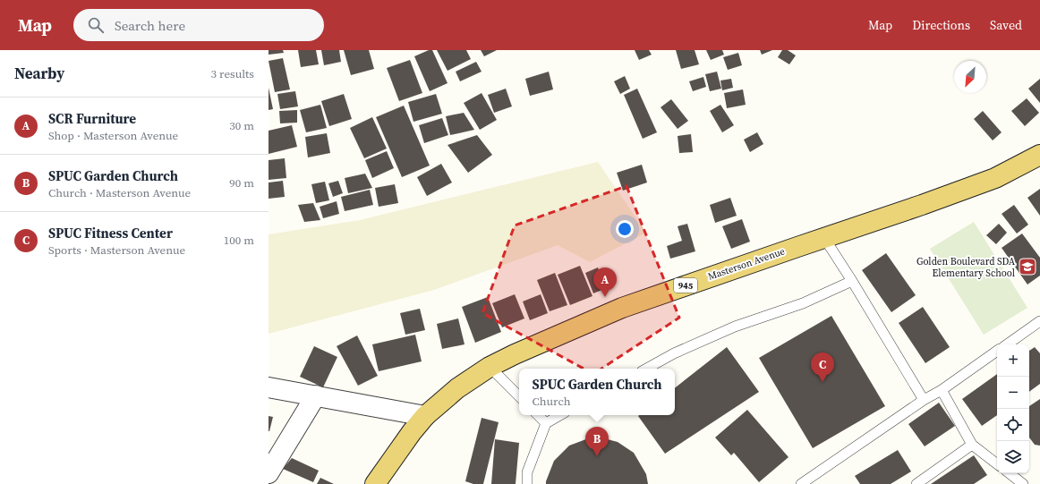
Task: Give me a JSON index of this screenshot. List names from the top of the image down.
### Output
{
  "streets": {
    "main road": ["Masterson Avenue", "945"]
  },
  "places": {
    "school or university": ["Golden Boulevard SDA Elementary School"]
  },
  "north": "bottom left",
  "page": {
    "header": "Map",
    "search": "Search here",
    "nav": ["Map", "Directions", "Saved"],
    "heading": ["Nearby", "3 results"],
    "list": [
      {
        "mark": "A",
        "name": "SCR Furniture",
        "note": "Shop · Masterson Avenue",
        "value": "30 m"
      },
      {
        "mark": "B",
        "name": "SPUC Garden Church",
        "note": "Church · Masterson Avenue",
        "value": "90 m"
      },
      {
        "mark": "C",
        "name": "SPUC Fitness Center",
        "note": "Sports · Masterson Avenue",
        "value": "100 m"
      }
    ],
    "pins": ["A", "C", "B"],
    "map_buttons": ["+", "−"],
    "popup": ["SPUC Garden Church", "Church"]
  }
}
